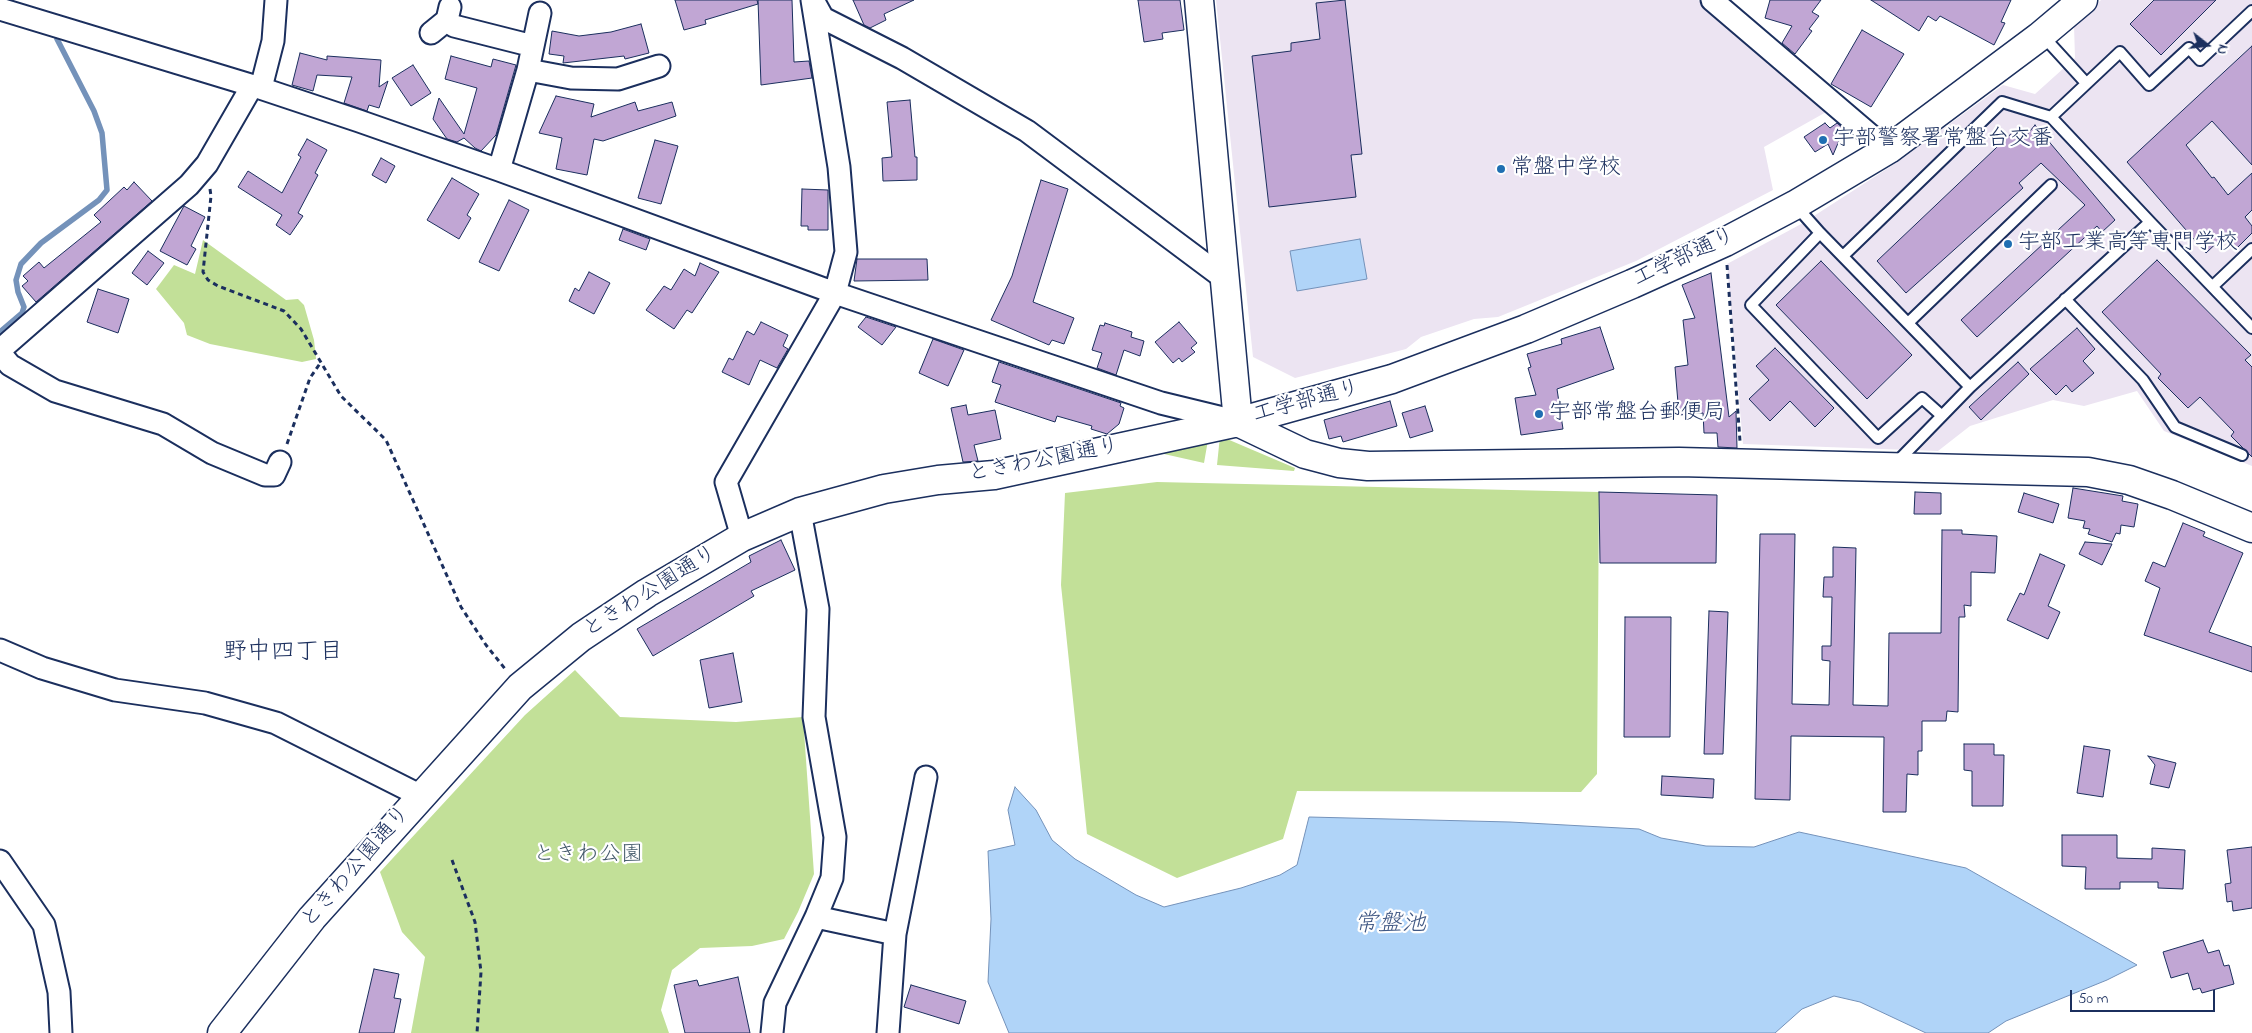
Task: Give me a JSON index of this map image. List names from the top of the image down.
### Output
{
  "streets": {
    "street": ["工学部通り", "ときわ公園通り"]
  },
  "crossings": [
    ["工学部通り", "ときわ公園通り"]
  ],
  "districts": ["野中四丁目"],
  "water": ["常盤池"],
  "parks": ["ときわ公園"],
  "places": [
    "宇部警察署常盤台交番",
    "常盤中学校",
    "宇部工業高等専門学校",
    "宇部常盤台郵便局"
  ],
  "scale_bar": "50 m",
  "north": "right"
}
